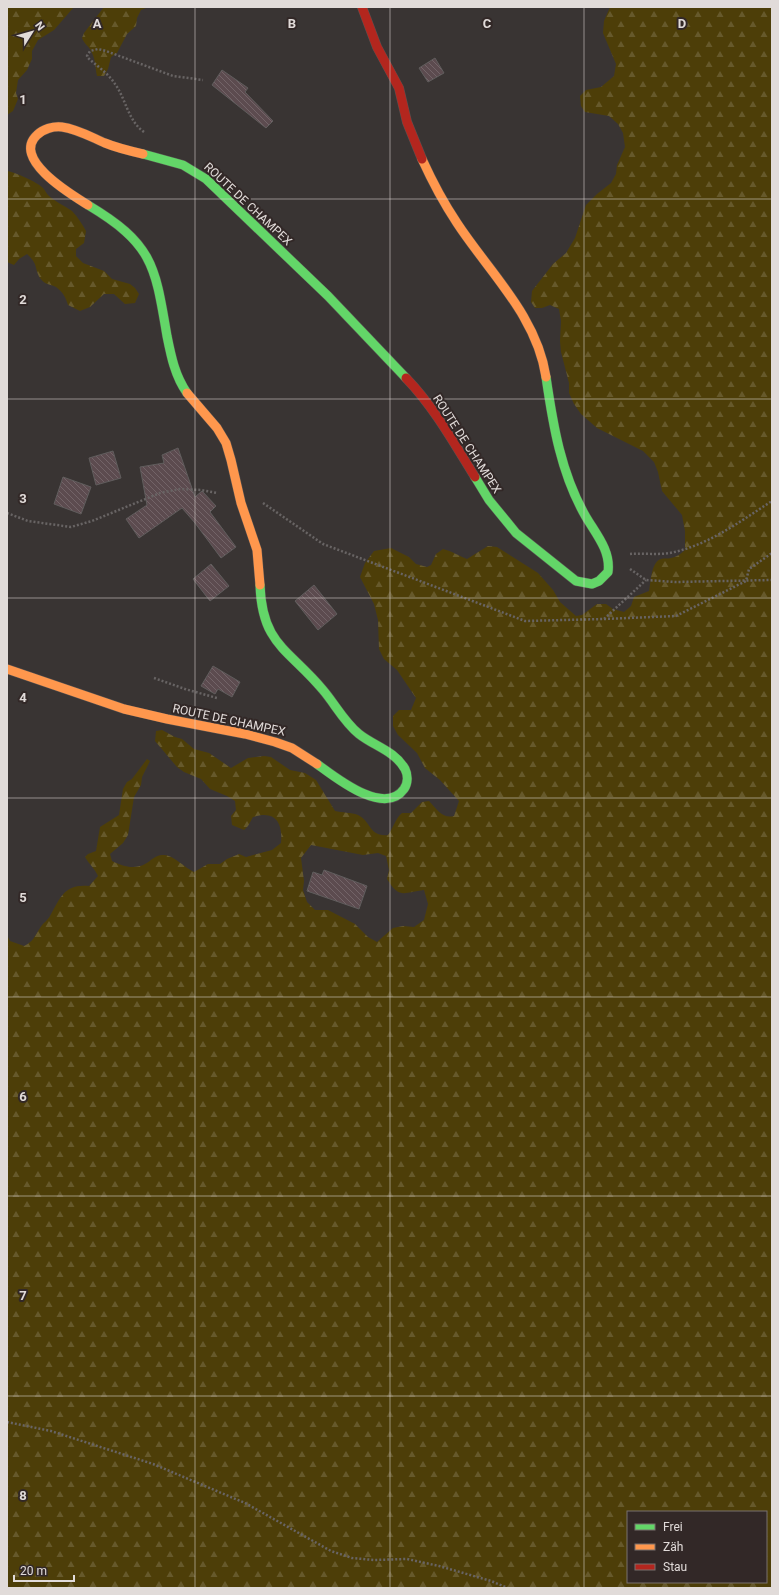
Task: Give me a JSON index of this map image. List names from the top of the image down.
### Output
{
  "streets": {
    "street": ["ROUTE DE CHAMPEX"]
  },
  "legend": ["Frei", "Zäh", "Stau"],
  "scale_bar": "20 m",
  "north": "top right",
  "grid": {
    "columns": [
      "A",
      "B",
      "C",
      "D"
    ],
    "rows": [
      "1",
      "2",
      "3",
      "4",
      "5",
      "6",
      "7",
      "8"
    ]
  }
}
